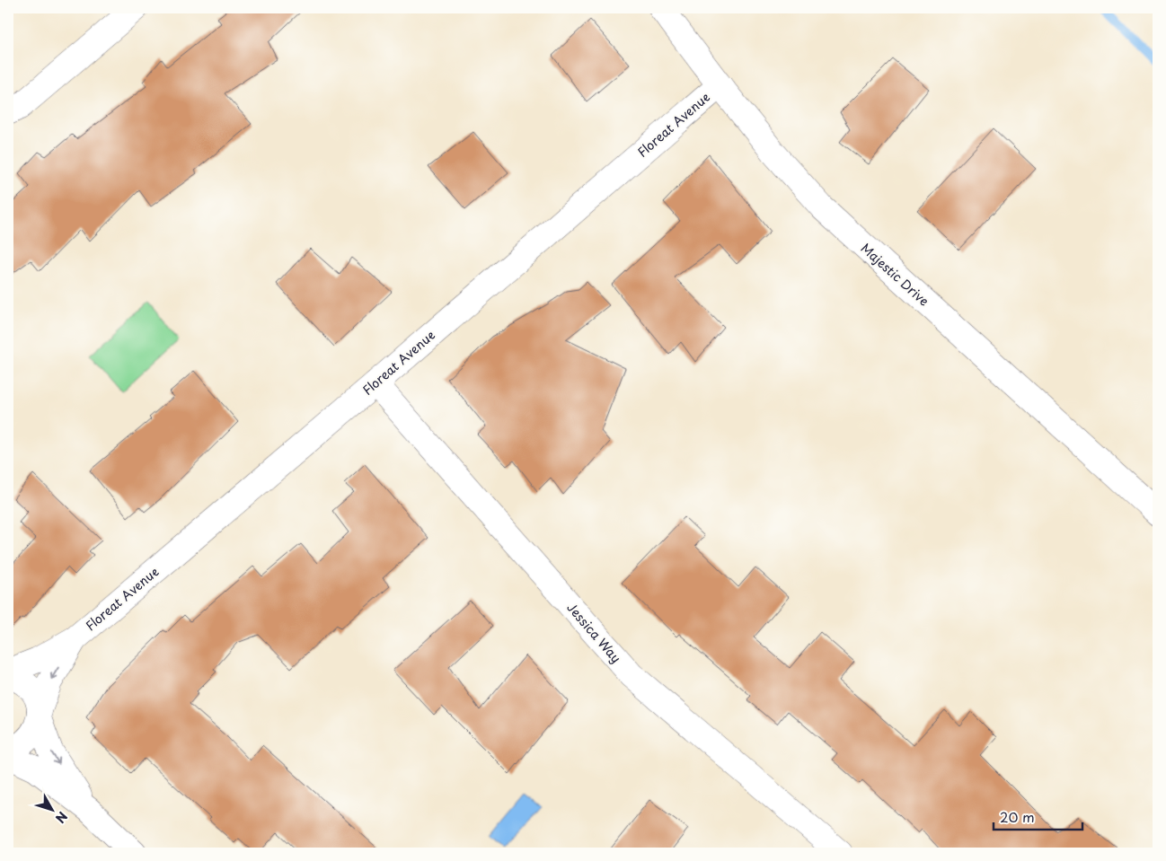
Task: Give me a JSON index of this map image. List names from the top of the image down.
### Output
{
  "streets": {
    "street": ["Floreat Avenue", "Majestic Drive", "Jessica Way"]
  },
  "crossings": [
    ["Floreat Avenue", "Majestic Drive"],
    ["Floreat Avenue", "Jessica Way"]
  ],
  "scale_bar": "20 m",
  "north": "bottom right"
}
